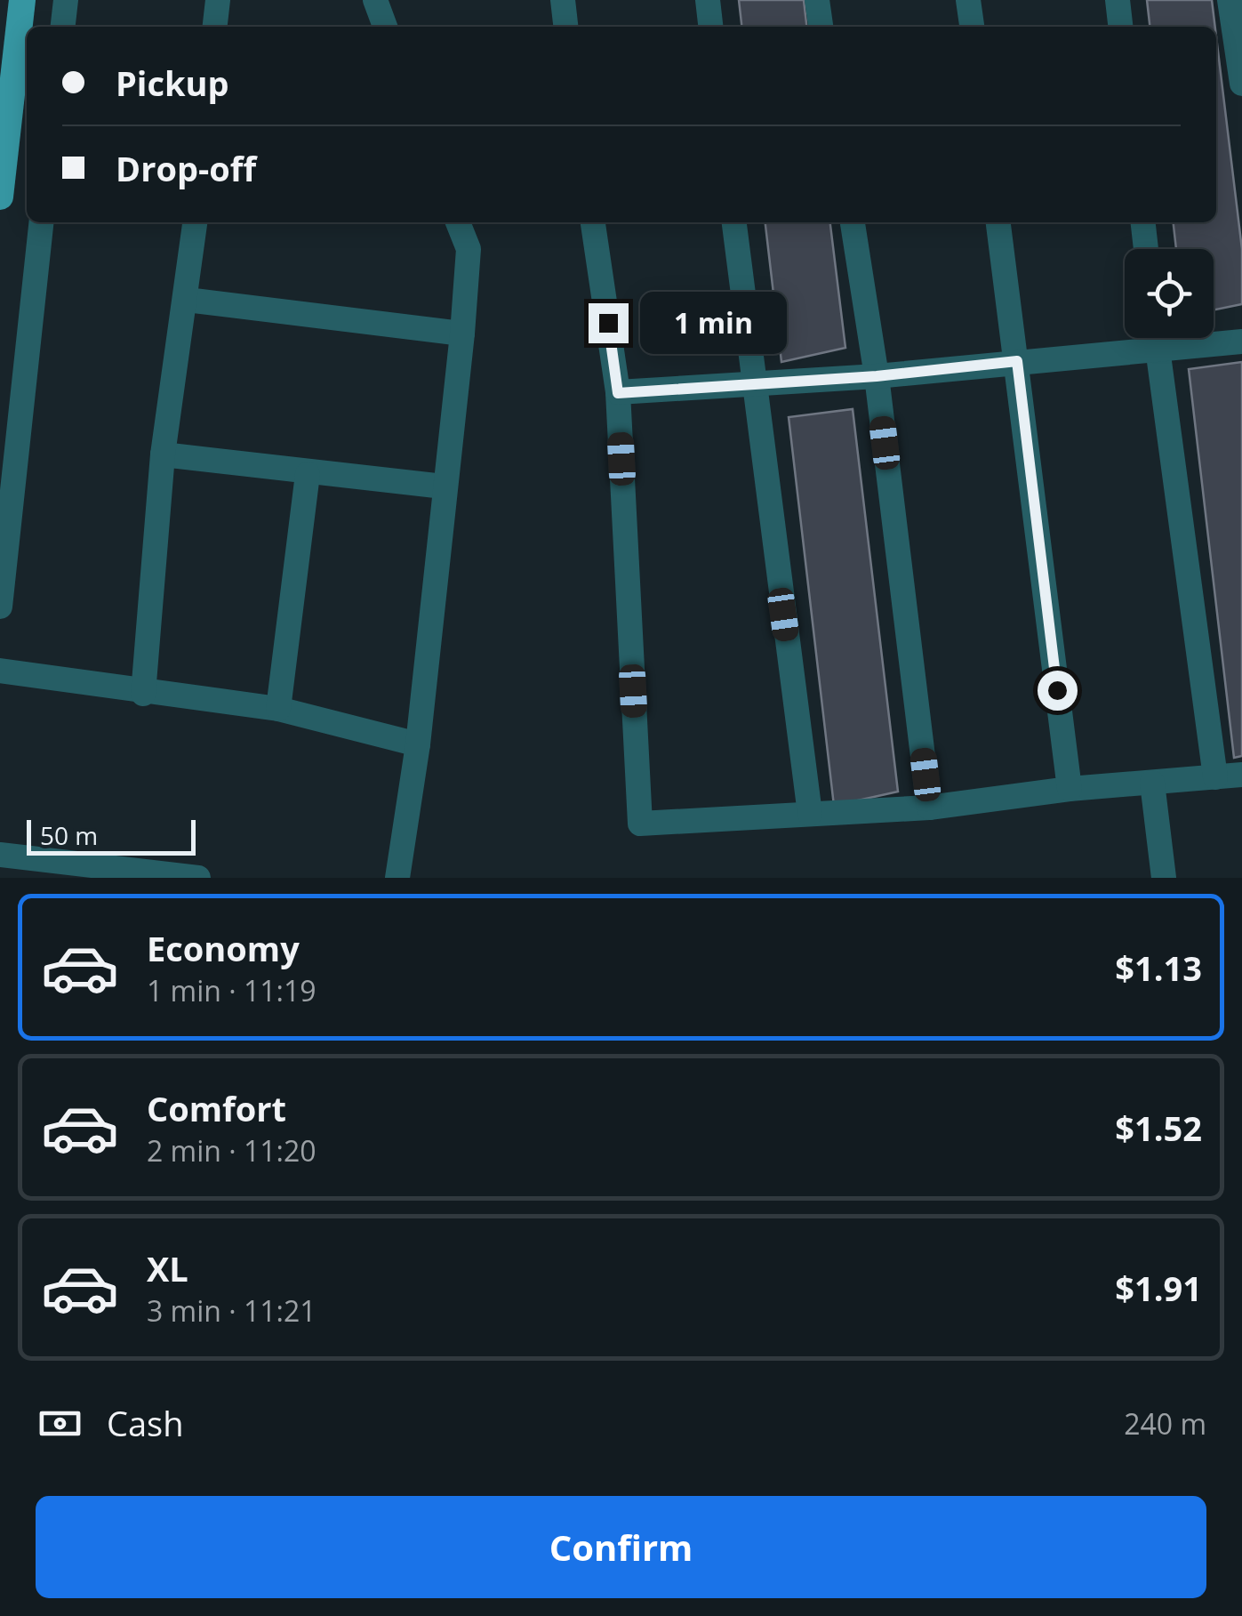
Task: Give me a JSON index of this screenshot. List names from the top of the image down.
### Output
{
  "scale_bar": "50 m",
  "page": {
    "banner": ["Pickup", "Drop-off"],
    "bubble": "1 min",
    "scale": "50 m",
    "list": [
      {
        "name": "Economy",
        "note": "1 min · 11:19",
        "value": "$1.13"
      },
      {
        "name": "Comfort",
        "note": "2 min · 11:20",
        "value": "$1.52"
      },
      {
        "name": "XL",
        "note": "3 min · 11:21",
        "value": "$1.91"
      }
    ],
    "pay": ["Cash", "240 m"],
    "buttons": "Confirm"
  }
}
